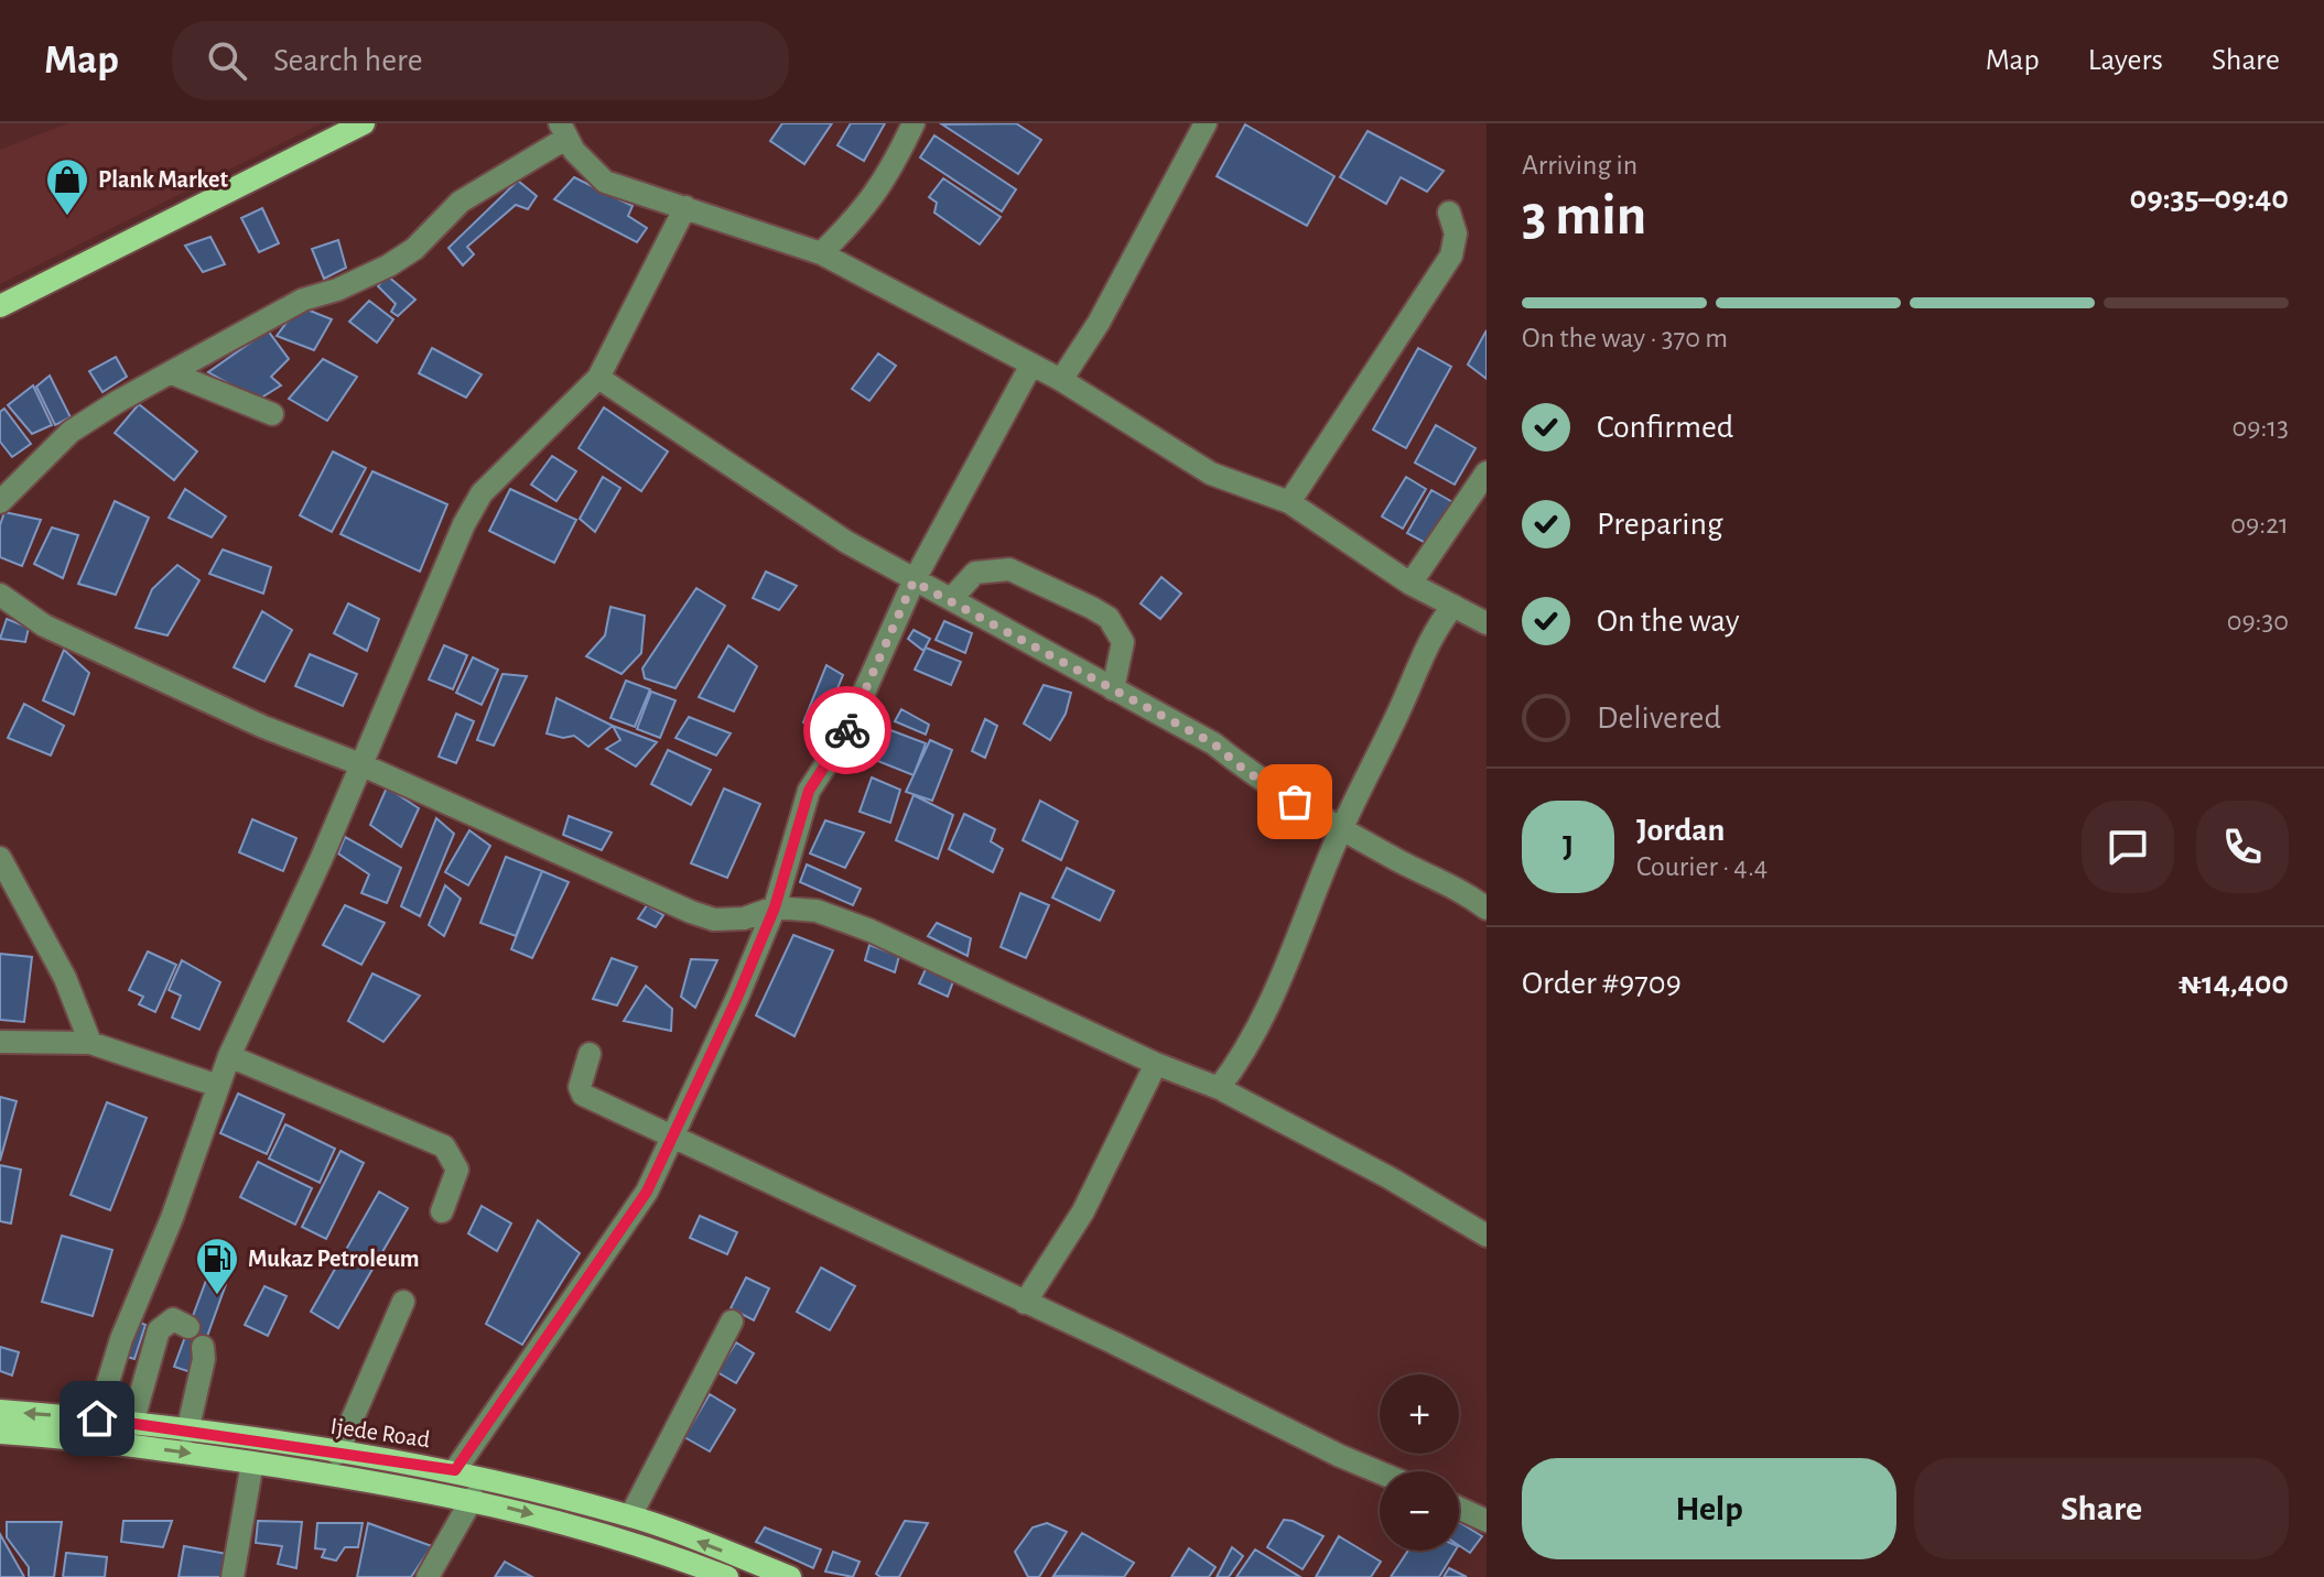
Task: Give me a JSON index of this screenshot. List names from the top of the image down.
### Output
{
  "streets": {
    "main road": ["Ijede Road"]
  },
  "places": {
    "shop": ["Plank Market"],
    "fuel station": ["Mukaz Petroleum"]
  },
  "page": {
    "header": "Map",
    "search": "Search here",
    "nav": ["Map", "Layers", "Share"],
    "heading": ["3 min", "Arriving in", "09:35–09:40"],
    "panel": [
      "Jordan",
      "Courier · 4.4",
      "Order #9709",
      "₦14,400"
    ],
    "bar": "On the way · 370 m",
    "list": [
      ["Confirmed", "09:13"],
      ["Preparing", "09:21"],
      ["On the way", "09:30"],
      "Delivered"
    ],
    "round": "J",
    "map_buttons": ["+", "−"],
    "buttons": ["Help", "Share"]
  }
}
